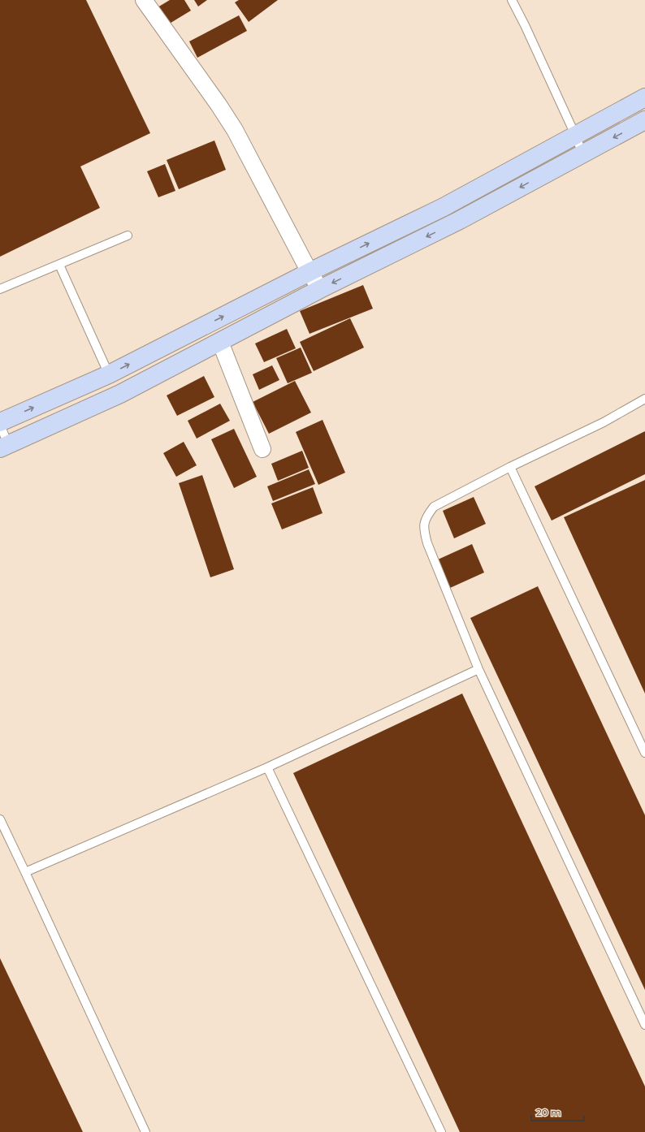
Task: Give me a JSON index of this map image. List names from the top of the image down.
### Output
{
  "scale_bar": "20 m"
}
